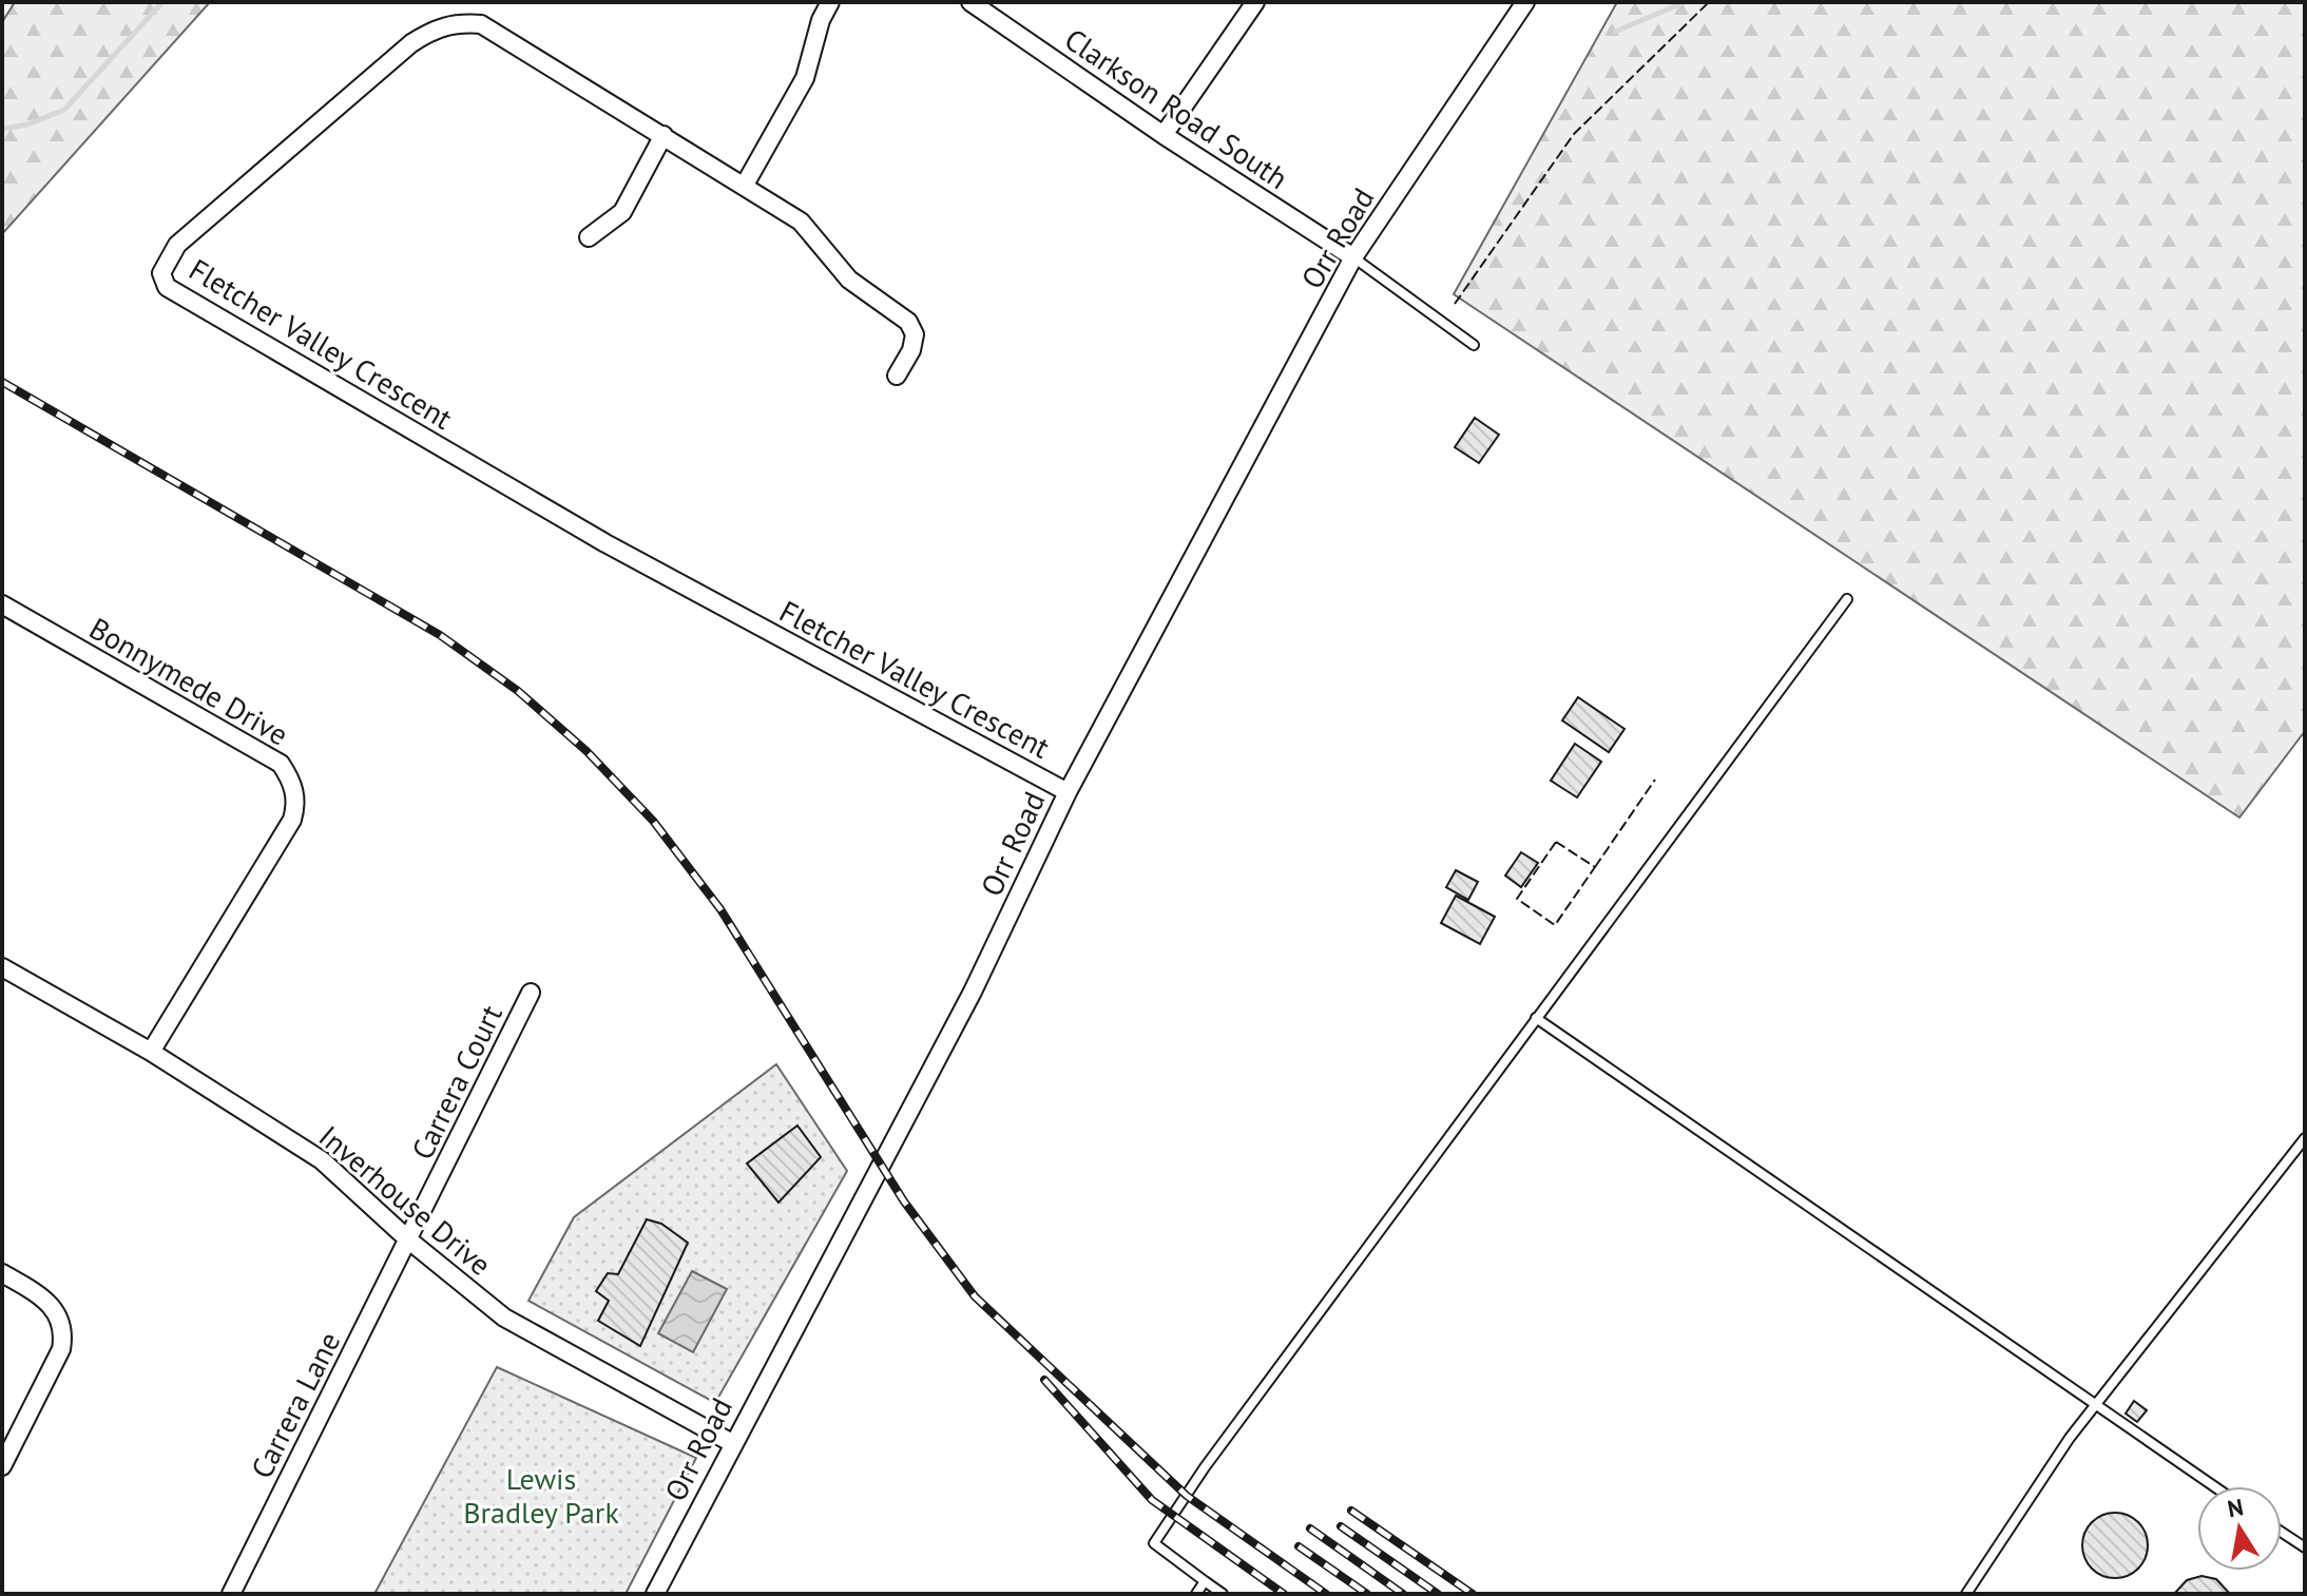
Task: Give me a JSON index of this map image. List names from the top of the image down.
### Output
{
  "streets": {
    "street": [
      "Clarkson Road South",
      "Orr Road",
      "Fletcher Valley Crescent",
      "Bonnymede Drive",
      "Carrera Court",
      "Inverhouse Drive",
      "Carrera Lane"
    ]
  },
  "crossings": [
    ["Clarkson Road South", "Orr Road"],
    ["Orr Road", "Fletcher Valley Crescent"],
    ["Orr Road", "Inverhouse Drive"],
    ["Bonnymede Drive", "Inverhouse Drive"],
    ["Carrera Court", "Inverhouse Drive"],
    ["Carrera Court", "Carrera Lane"],
    ["Inverhouse Drive", "Carrera Lane"]
  ],
  "parks": ["Lewis Bradley Park"],
  "north": "top"
}
